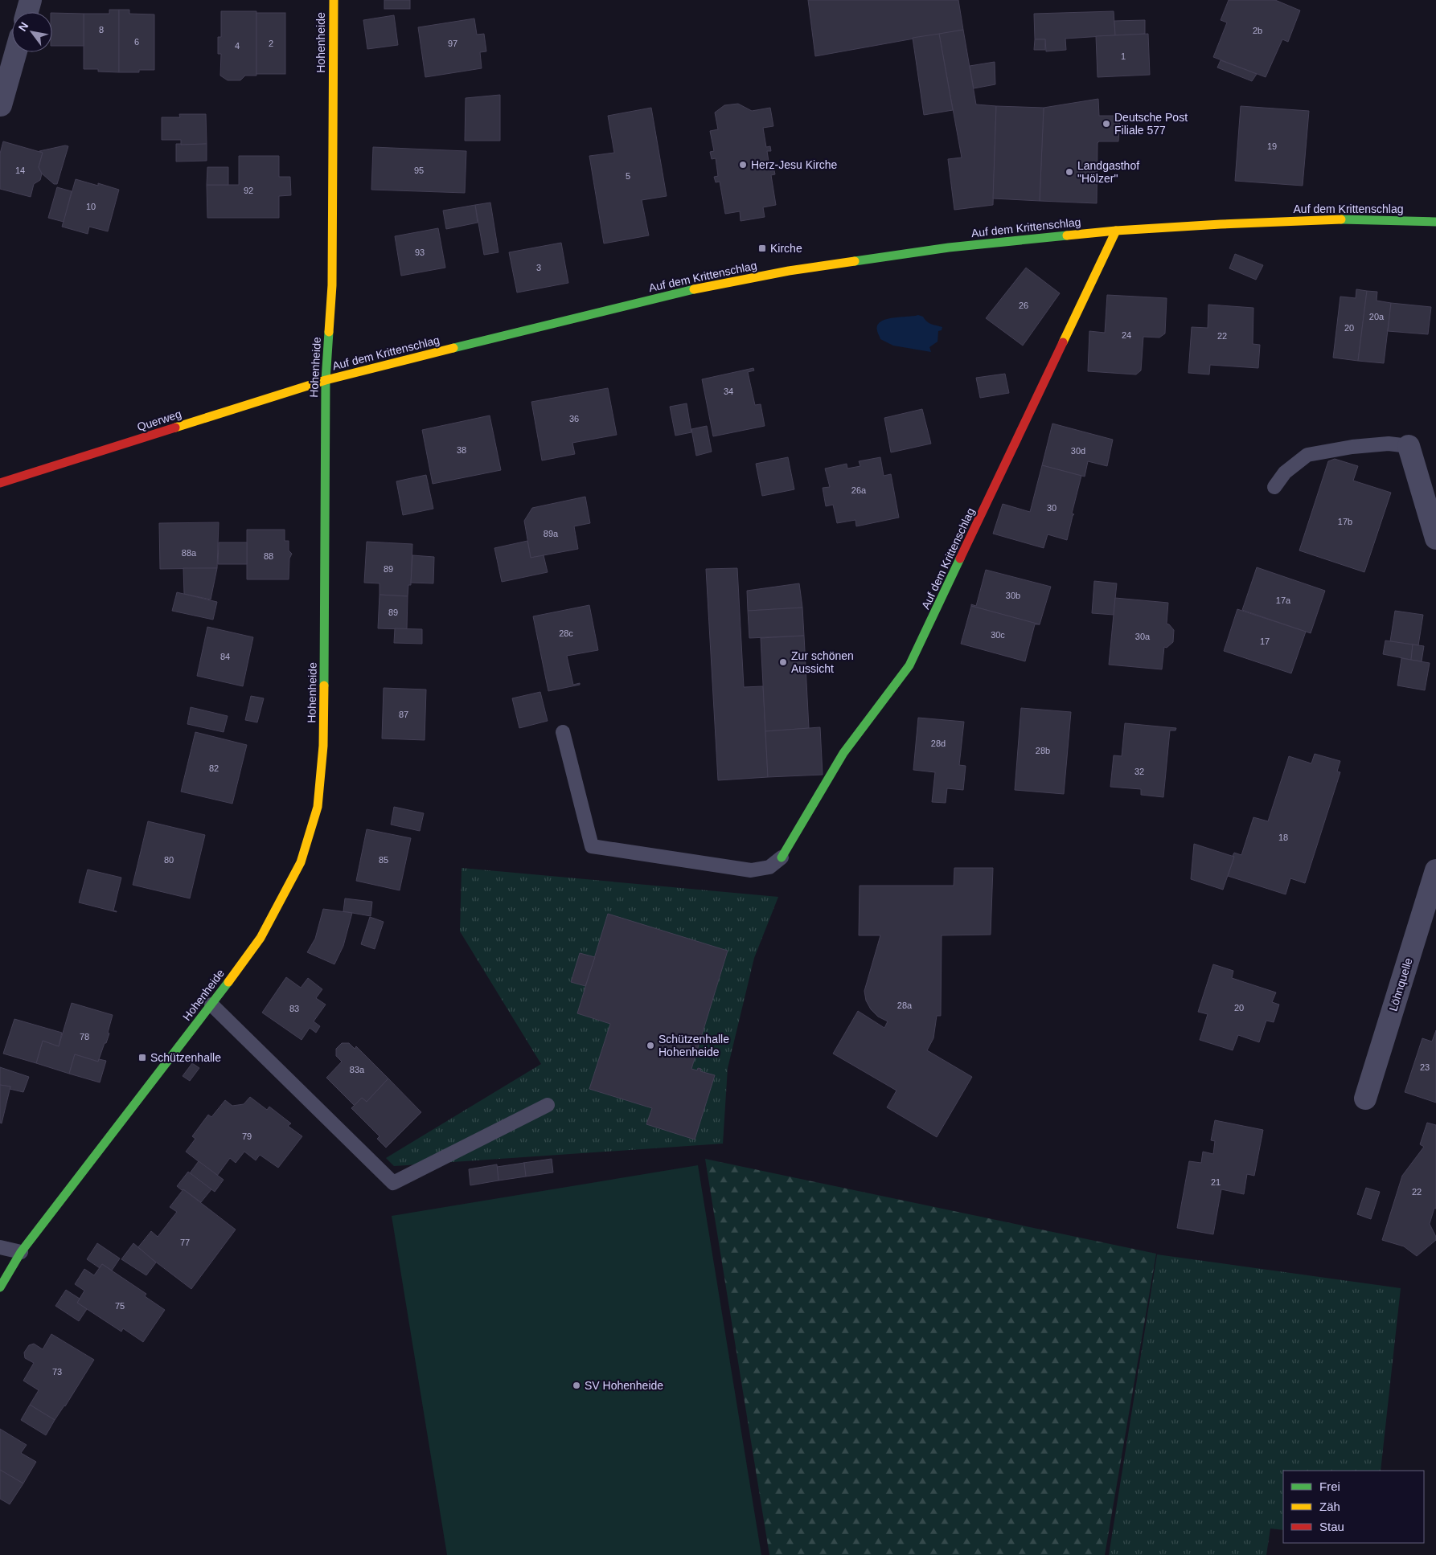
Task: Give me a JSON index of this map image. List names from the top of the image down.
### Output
{
  "streets": {
    "street": [
      "Hohenheide",
      "Auf dem Krittenschlag",
      "Querweg",
      "Löhnquelle"
    ]
  },
  "crossings": [
    ["Hohenheide", "Auf dem Krittenschlag"],
    ["Hohenheide", "Querweg"],
    ["Auf dem Krittenschlag", "Querweg"]
  ],
  "places": {
    "other": [
      "Deutsche Post Filiale 577",
      "Herz-Jesu Kirche",
      "Landgasthof \"Hölzer\"",
      "Zur schönen Aussicht",
      "Schützenhalle Hohenheide",
      "SV Hohenheide"
    ],
    "transit": ["Kirche", "Schützenhalle"]
  },
  "house_numbers": [
    "8",
    "2b",
    "6",
    "2",
    "97",
    "4",
    "1",
    "19",
    "14",
    "95",
    "5",
    "92",
    "10",
    "93",
    "3",
    "26",
    "20a",
    "20",
    "24",
    "22",
    "34",
    "36",
    "38",
    "30d",
    "26a",
    "30",
    "17b",
    "89a",
    "88a",
    "88",
    "89",
    "30b",
    "17a",
    "89",
    "28c",
    "30c",
    "30a",
    "17",
    "84",
    "87",
    "28d",
    "28b",
    "82",
    "32",
    "18",
    "80",
    "85",
    "28a",
    "20",
    "83",
    "78",
    "23",
    "83a",
    "79",
    "21",
    "22",
    "77",
    "75",
    "73"
  ],
  "legend": ["Frei", "Zäh", "Stau"],
  "north": "top left"
}
